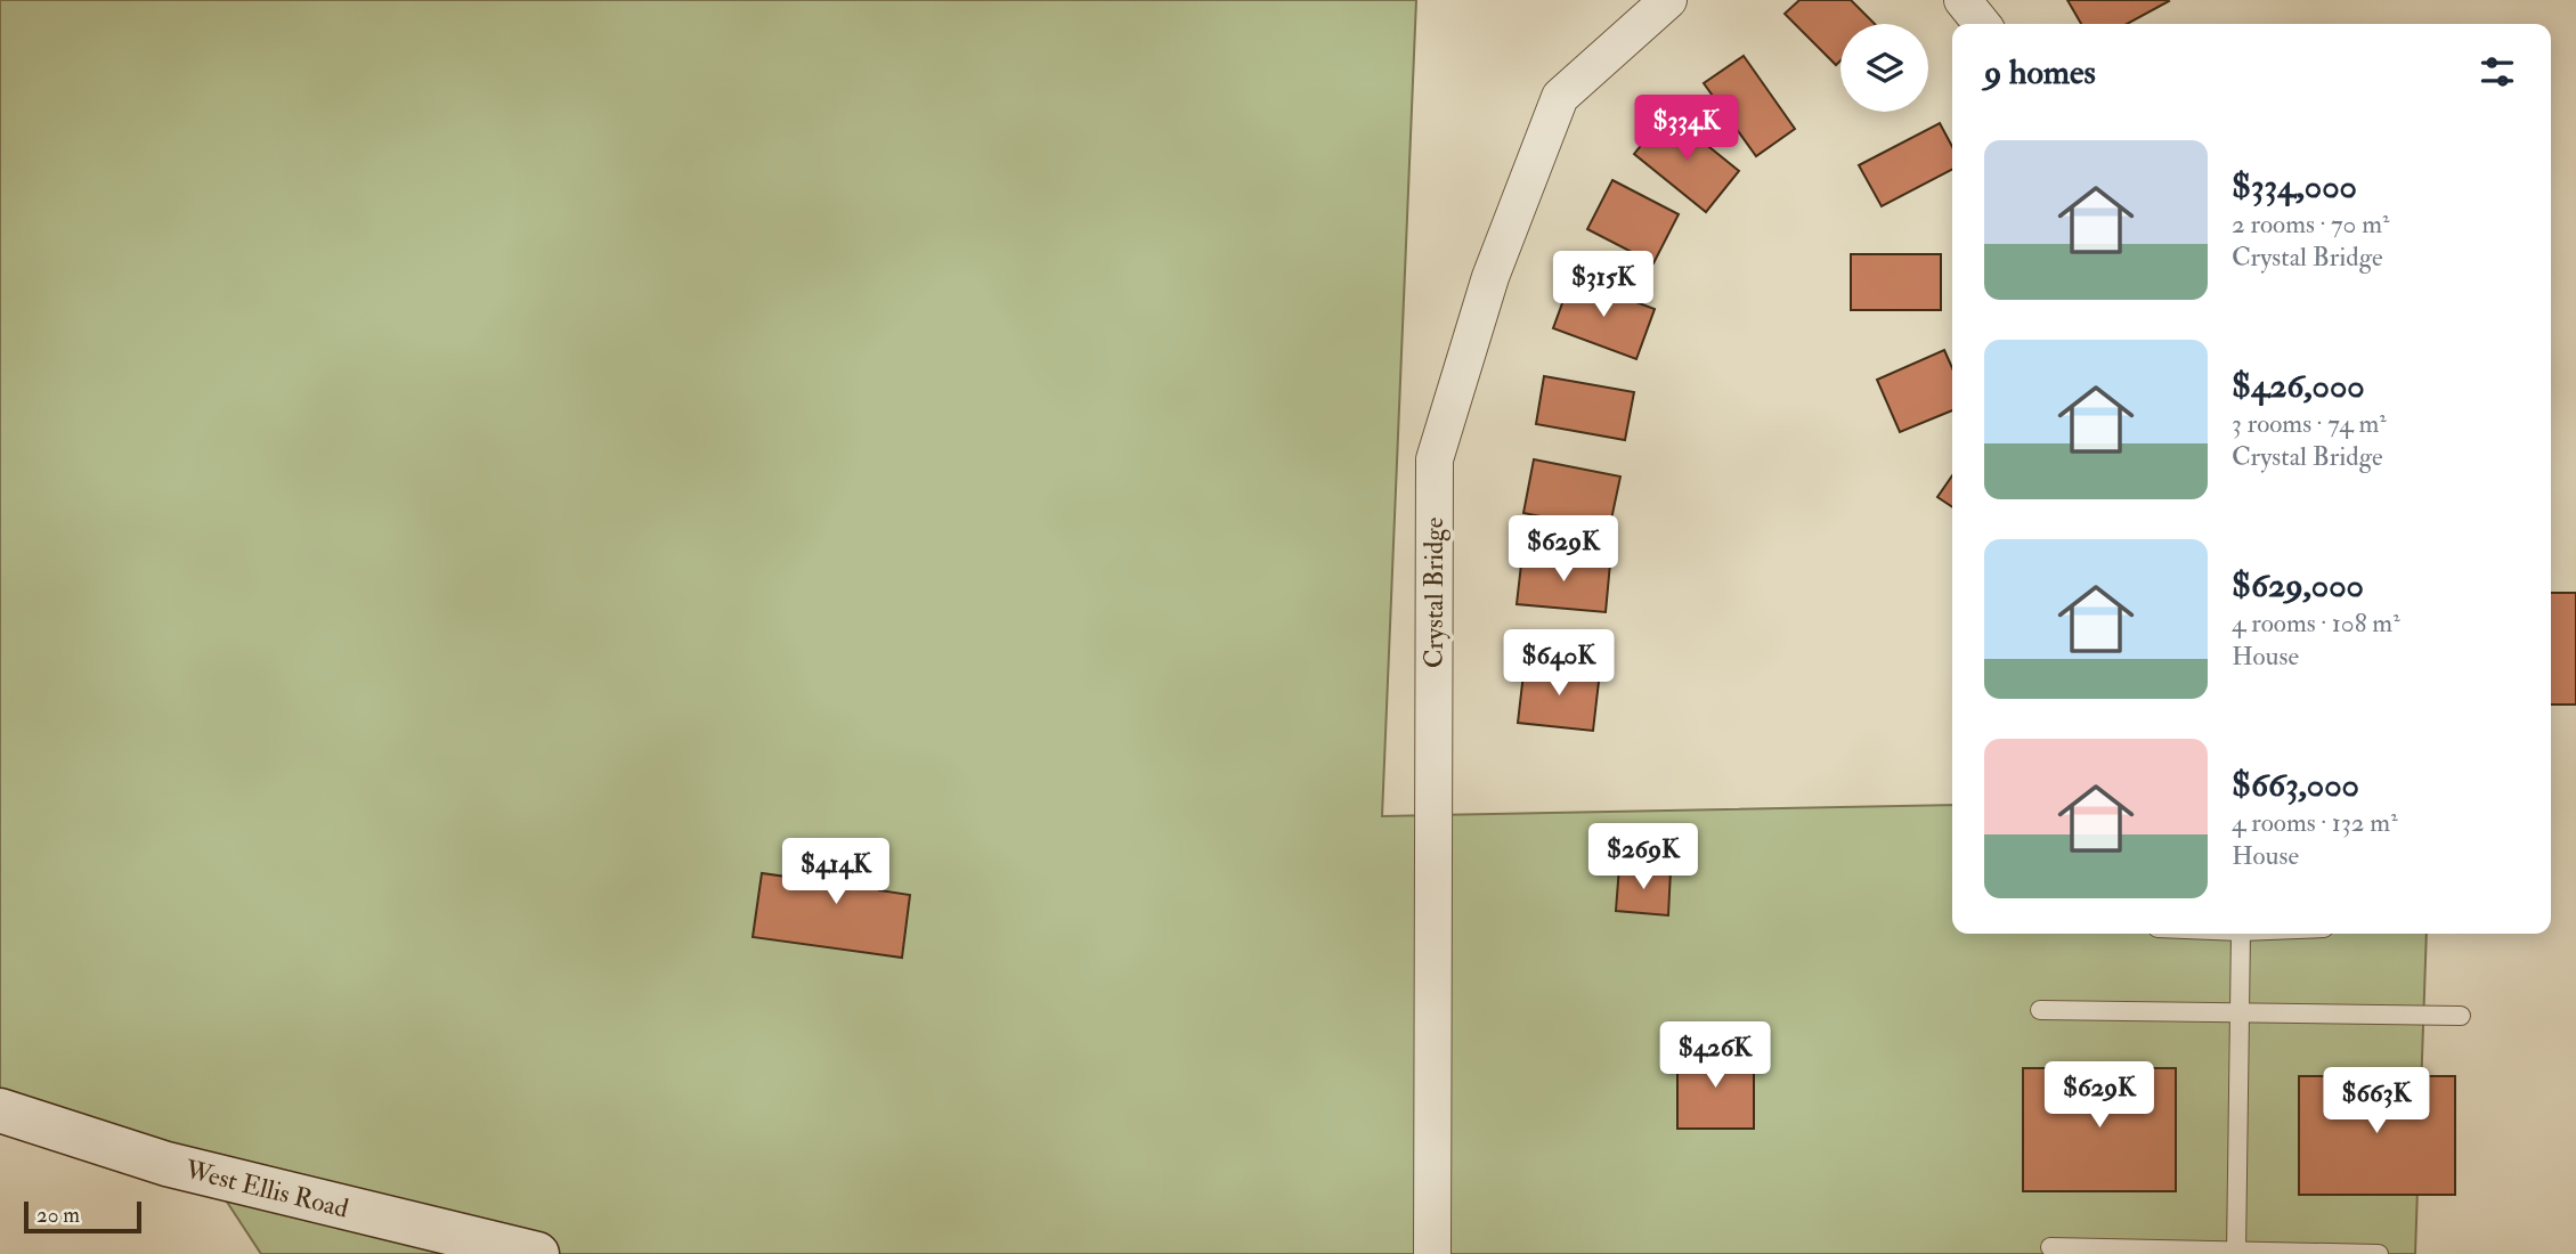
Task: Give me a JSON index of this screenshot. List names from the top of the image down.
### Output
{
  "streets": {
    "street": ["Crystal Bridge", "West Ellis Road"]
  },
  "scale_bar": "20 m",
  "page": {
    "heading": "9 homes",
    "price": [
      "$334K",
      "$315K",
      "$629K",
      "$640K",
      "$269K",
      "$414K",
      "$426K",
      "$629K",
      "$663K"
    ],
    "list": [
      {
        "name": "$334,000",
        "note": "2 rooms · 70 m² · Crystal Bridge"
      },
      {
        "name": "$426,000",
        "note": "3 rooms · 74 m² · Crystal Bridge"
      },
      {
        "name": "$629,000",
        "note": "4 rooms · 108 m² · House"
      },
      {
        "name": "$663,000",
        "note": "4 rooms · 132 m² · House"
      }
    ],
    "scale": "20 m"
  }
}
